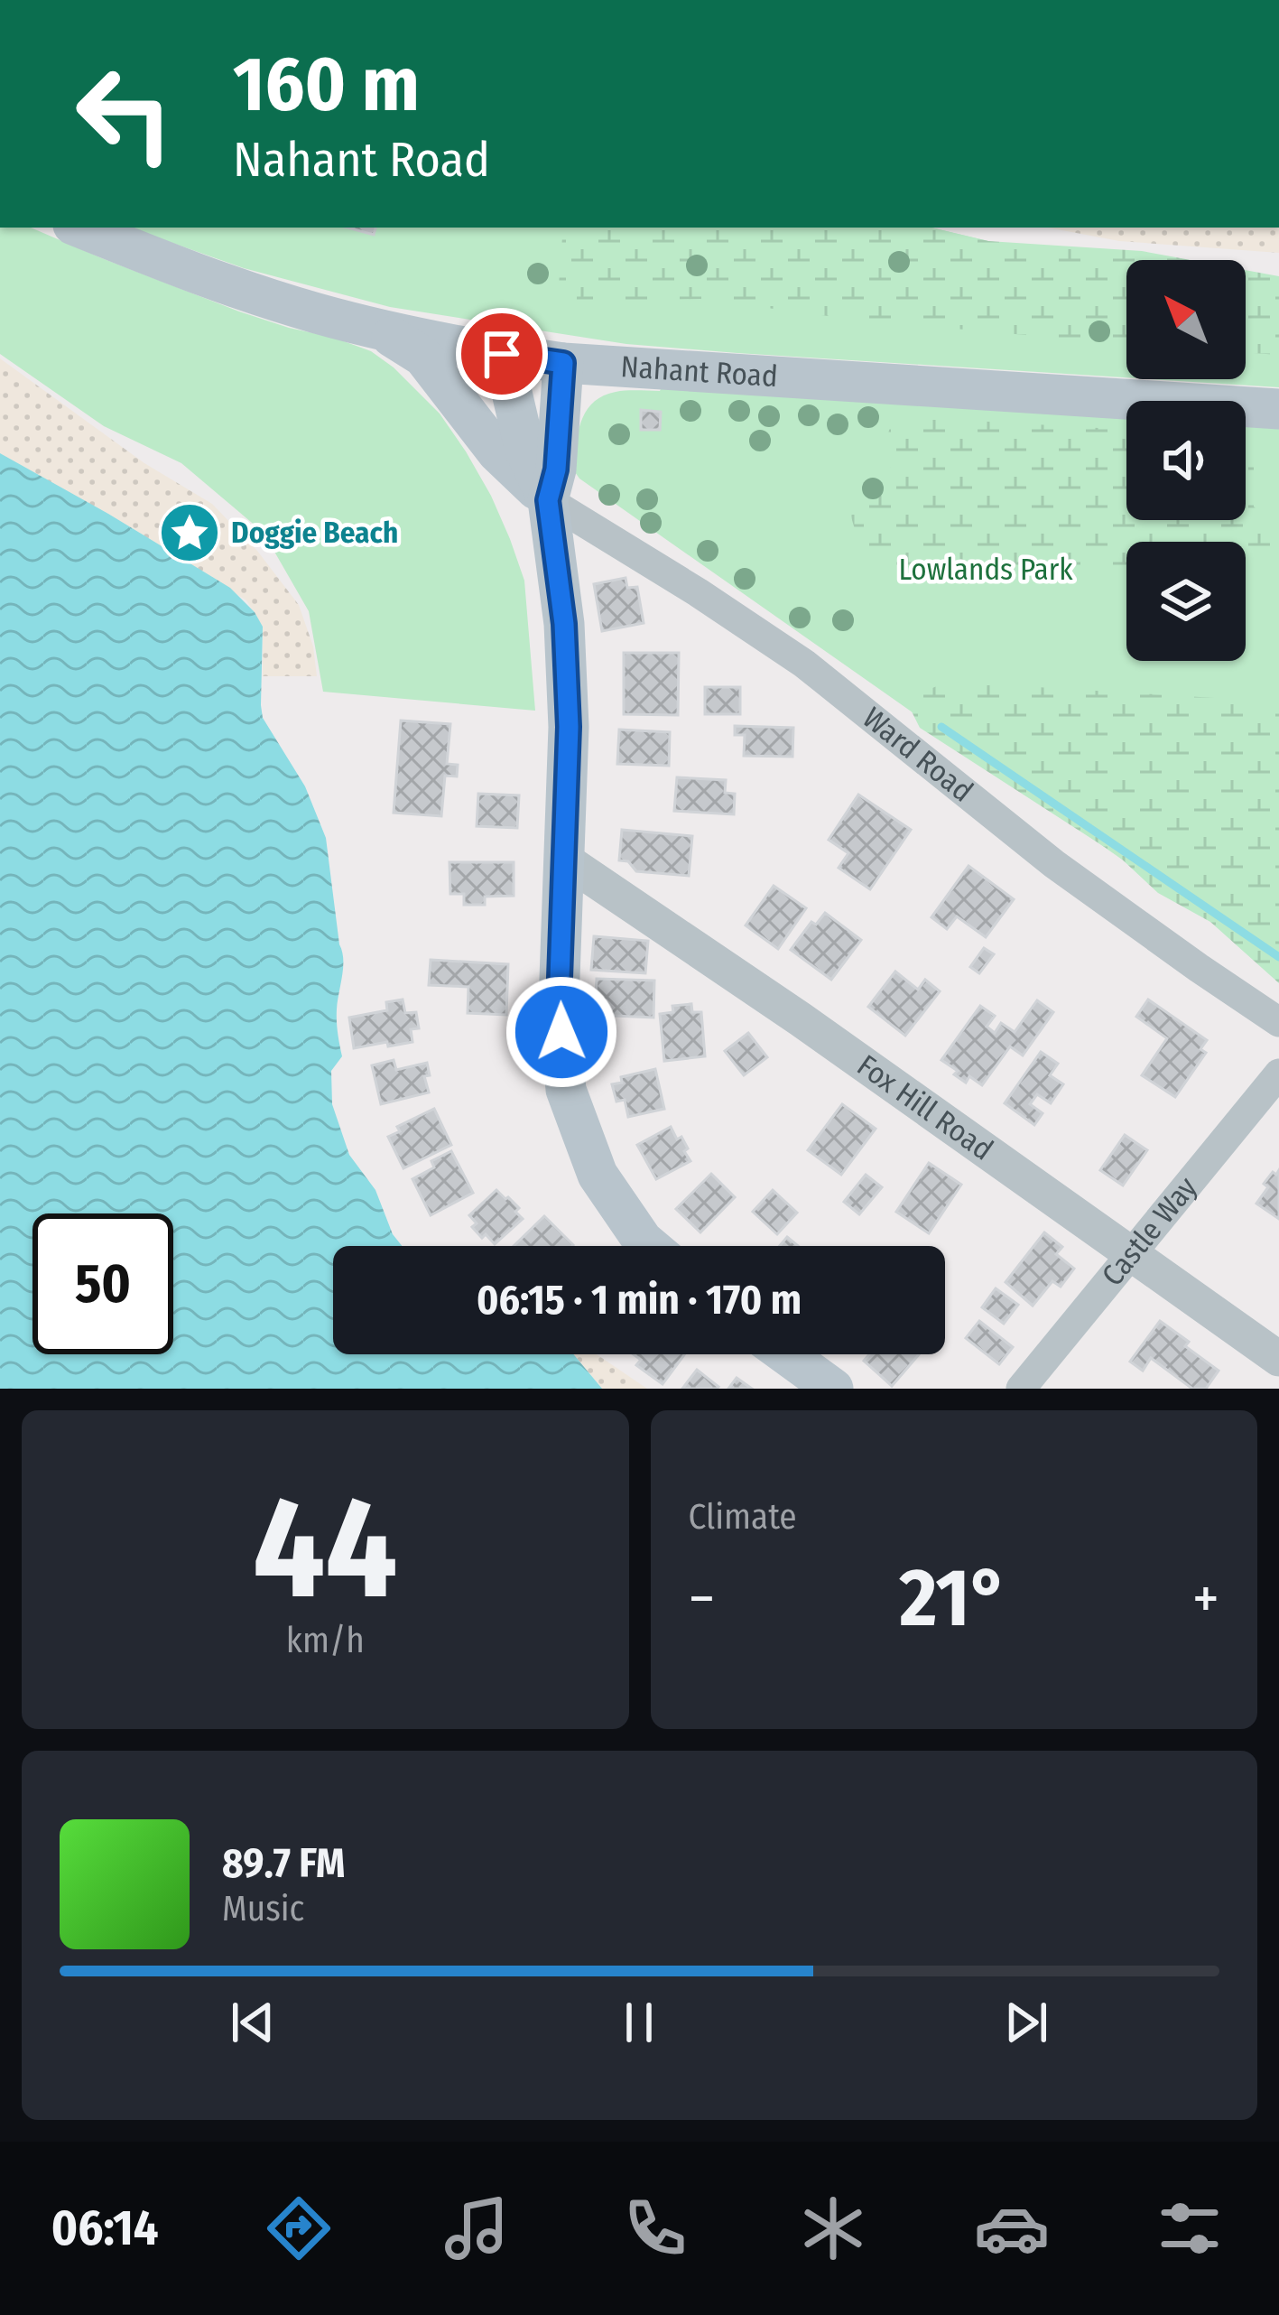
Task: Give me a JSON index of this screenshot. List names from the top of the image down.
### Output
{
  "streets": {
    "main road": ["Nahant Road"],
    "street": ["Ward Road", "Fox Hill Road", "Castle Way"]
  },
  "crossings": [
    ["Fox Hill Road", "Castle Way"]
  ],
  "parks": ["Lowlands Park"],
  "places": {
    "place": ["Doggie Beach"]
  },
  "north": "top left",
  "page": {
    "turn": ["160 m", "Nahant Road"],
    "limit": "50",
    "trip": "06:15 · 1 min · 170 m",
    "tile": [
      ["44", "km/h"],
      "Climate"
    ],
    "heat": ["−", "21°", "+"],
    "song": ["89.7 FM", "Music"],
    "tabs": "06:14"
  }
}
